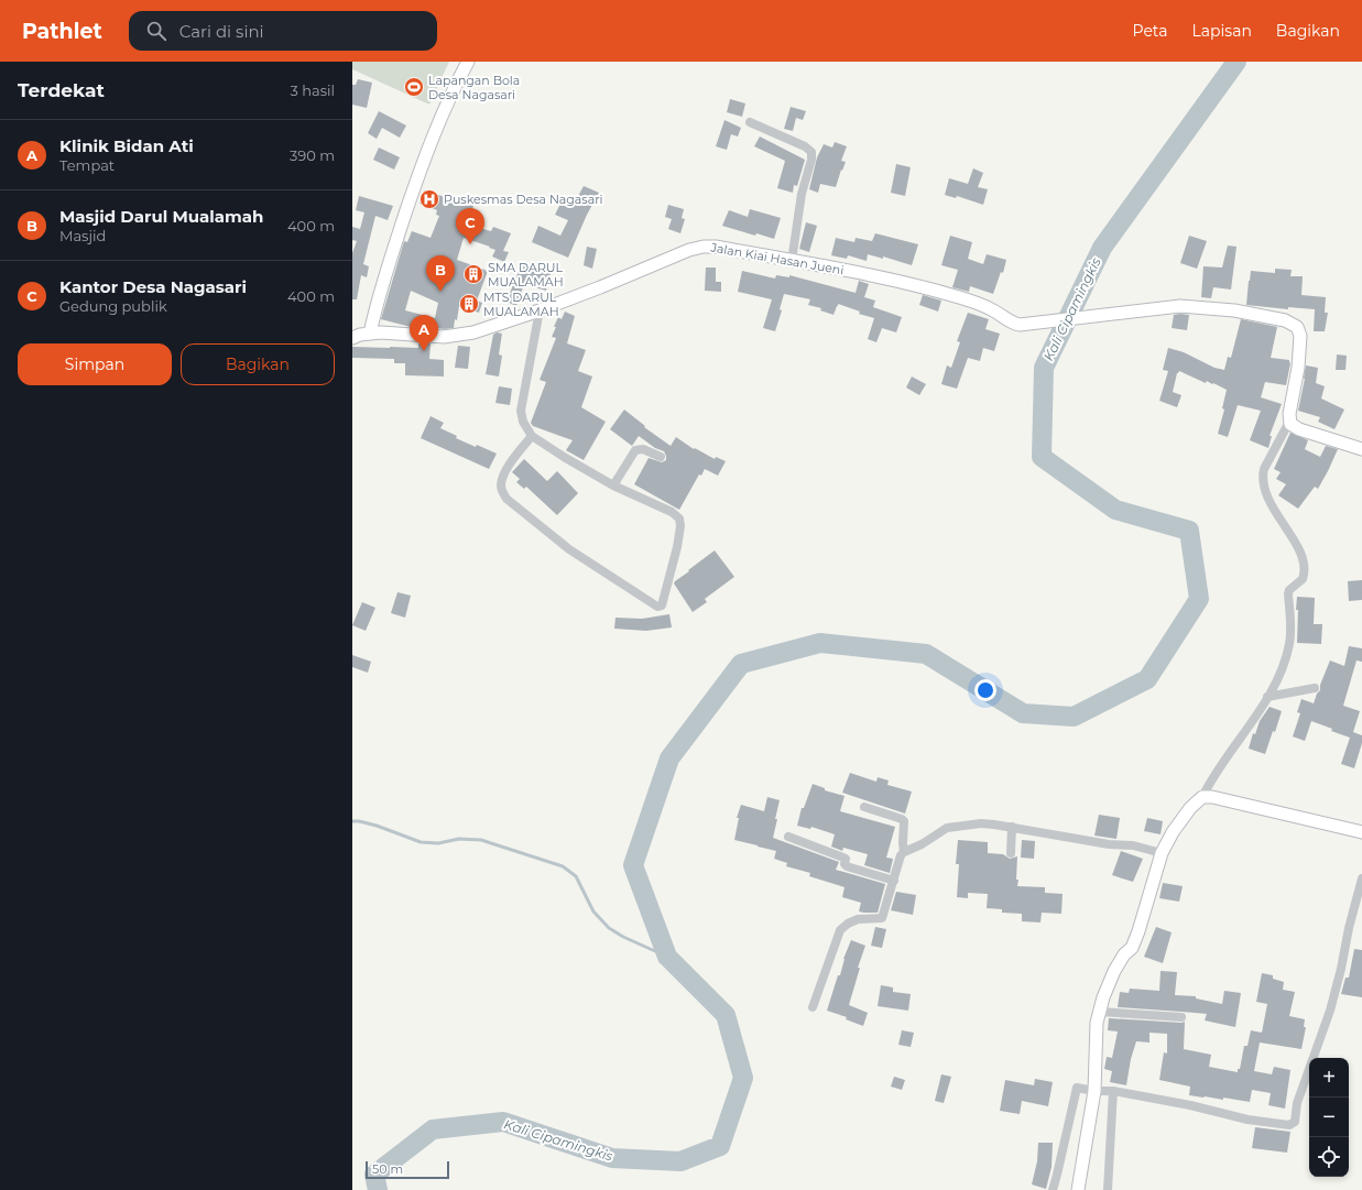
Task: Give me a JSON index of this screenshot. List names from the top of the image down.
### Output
{
  "streets": {
    "street": ["Jalan Kiai Hasan Jueni"]
  },
  "water": ["Kali Cipamingkis"],
  "places": {
    "sports": ["Lapangan Bola Desa Nagasari"],
    "hospital": ["Puskesmas Desa Nagasari"],
    "building": ["SMA DARUL MUALAMAH", "MTS DARUL MUALAMAH"]
  },
  "scale_bar": "50 m",
  "page": {
    "header": "Pathlet",
    "search": "Cari di sini",
    "nav": ["Peta", "Lapisan", "Bagikan"],
    "heading": ["Terdekat", "3 hasil"],
    "list": [
      {
        "mark": "A",
        "name": "Klinik Bidan Ati",
        "note": "Tempat",
        "value": "390 m"
      },
      {
        "mark": "B",
        "name": "Masjid Darul Mualamah",
        "note": "Masjid",
        "value": "400 m"
      },
      {
        "mark": "C",
        "name": "Kantor Desa Nagasari",
        "note": "Gedung publik",
        "value": "400 m"
      }
    ],
    "pins": ["C", "B", "A"],
    "buttons": ["Simpan", "Bagikan"],
    "map_buttons": ["+", "−"],
    "scale": "50 m"
  }
}
